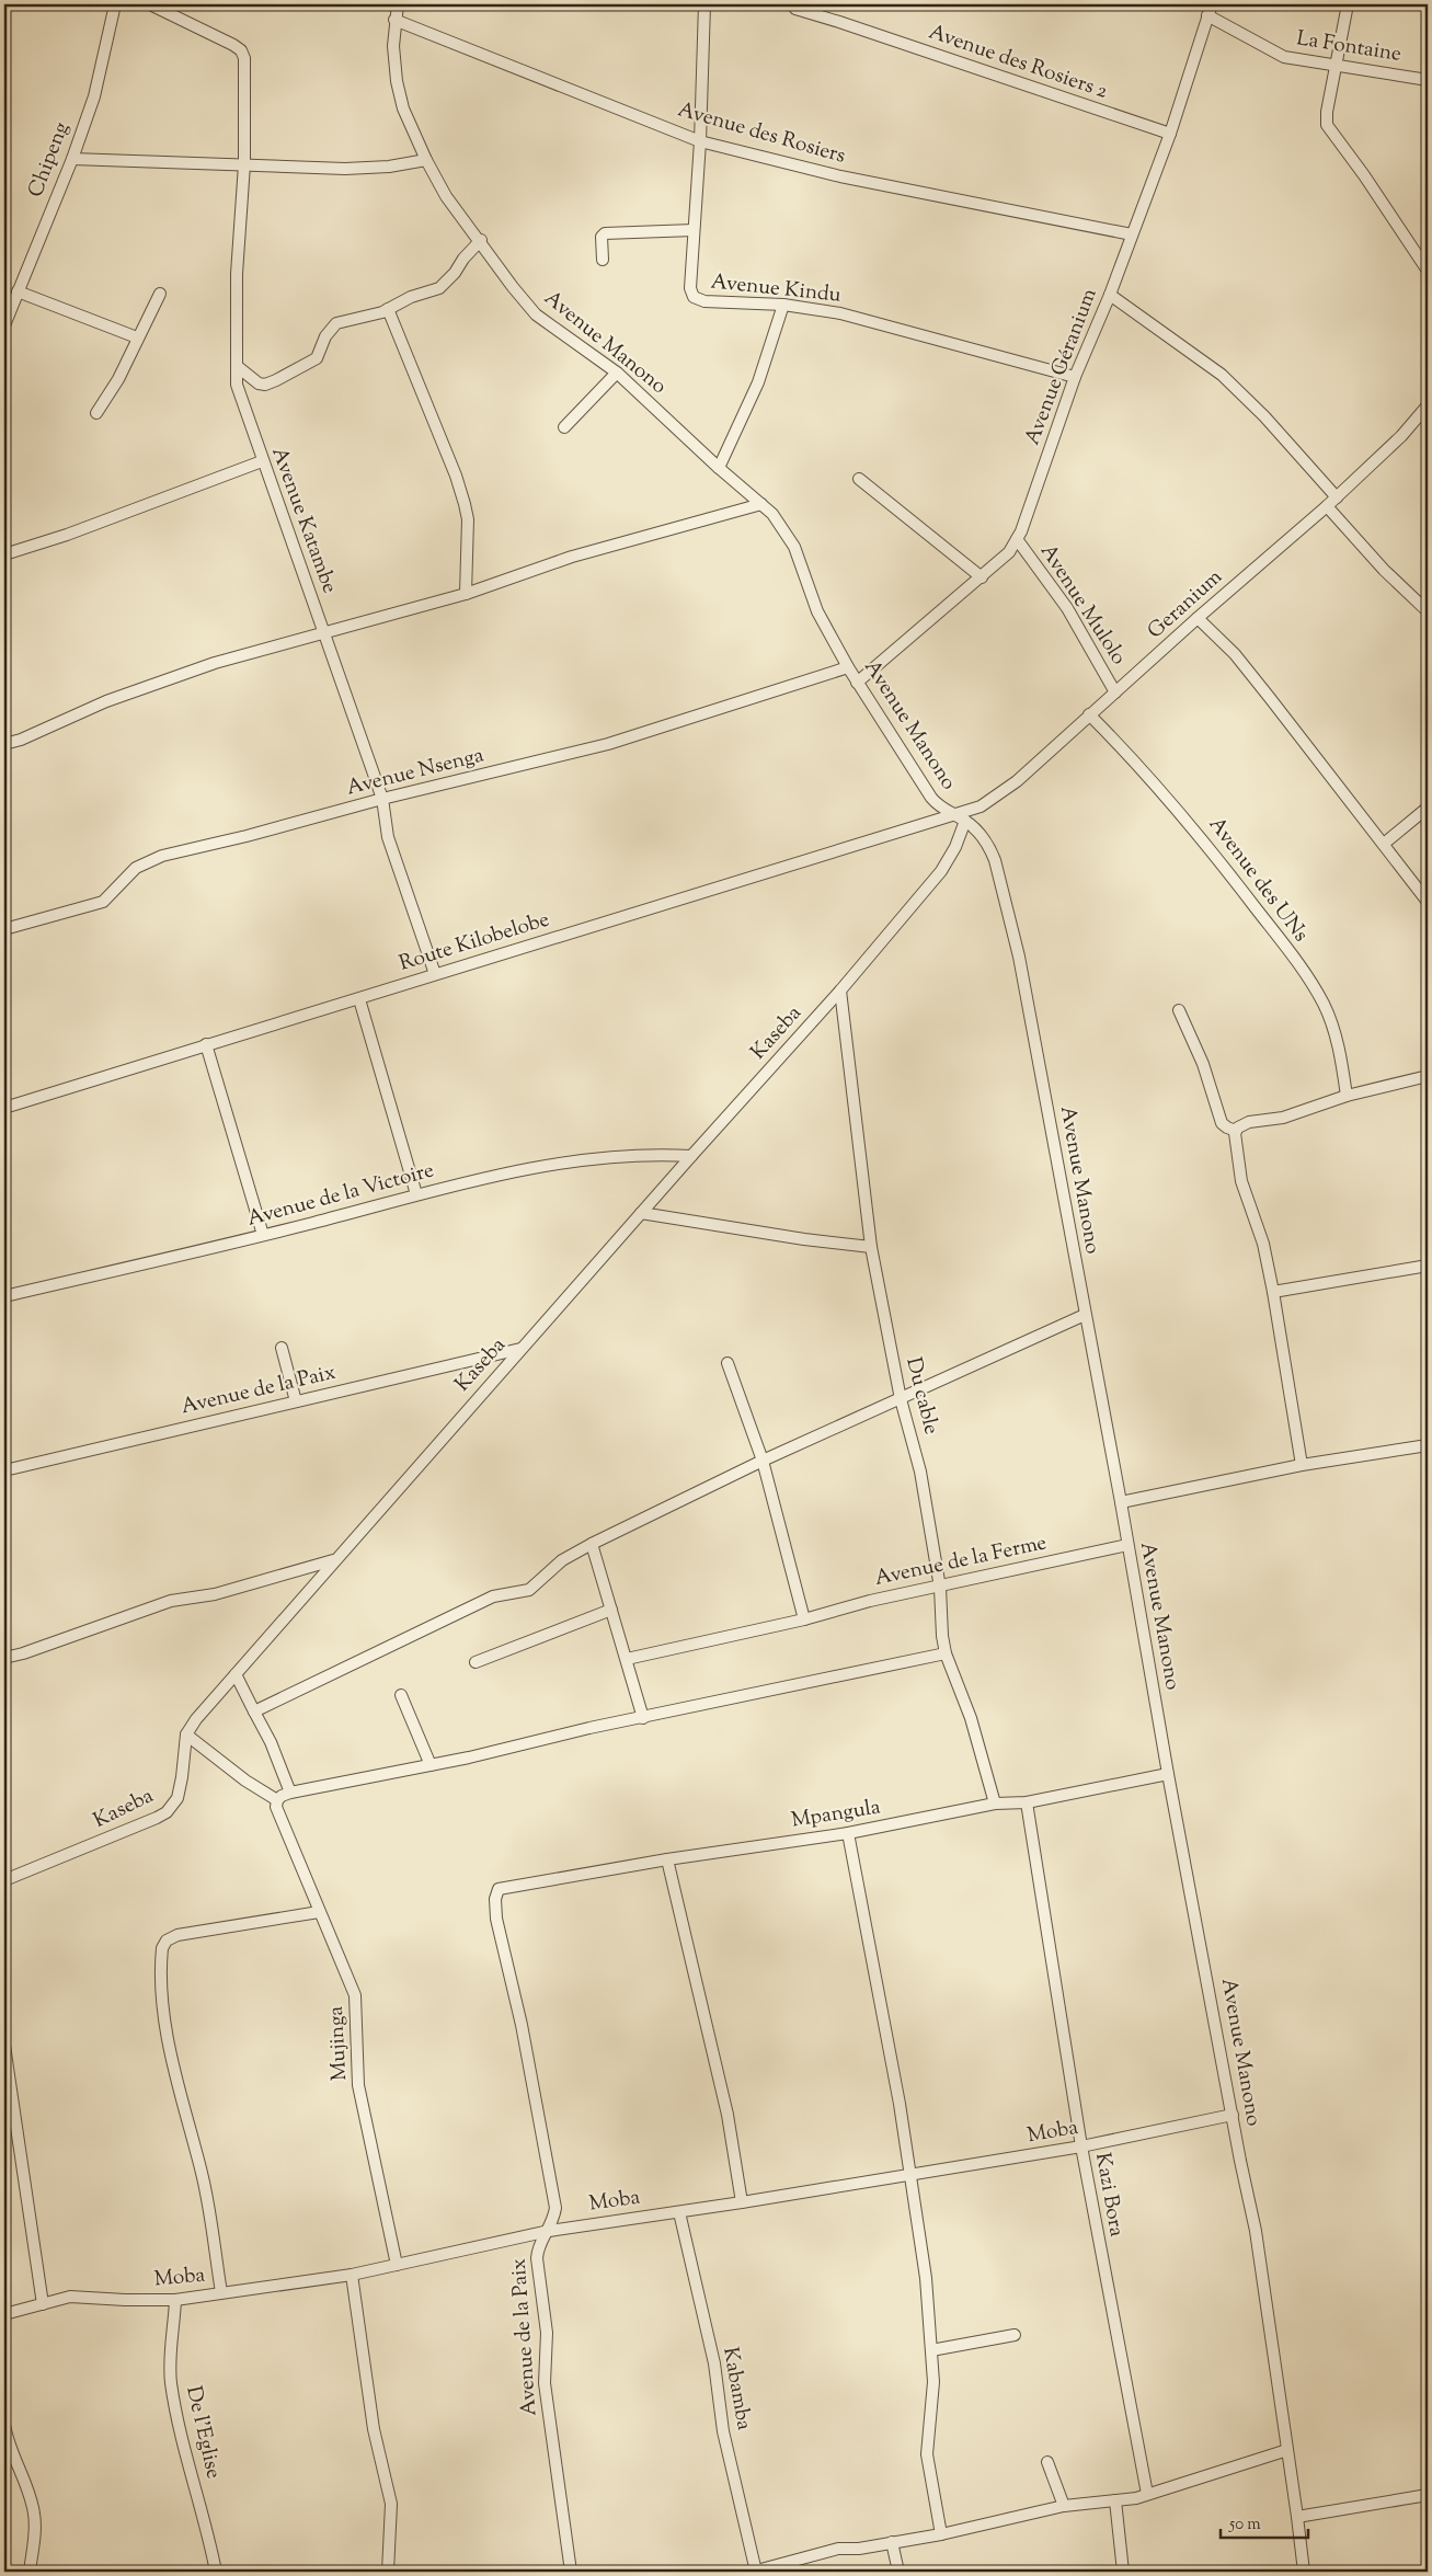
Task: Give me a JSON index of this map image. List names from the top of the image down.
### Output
{
  "streets": {
    "street": [
      "La Fontaine",
      "Avenue des Rosiers 2",
      "Avenue des Rosiers",
      "Chipeng",
      "Avenue Kindu",
      "Avenue Manono",
      "Avenue Géranium",
      "Avenue Katambe",
      "Avenue Mulolo",
      "Geranium",
      "Avenue Nsenga",
      "Avenue des UNs",
      "Route Kilobelobe",
      "Kaseba",
      "Avenue de la Victoire",
      "Avenue de la Paix",
      "Du cable",
      "Avenue de la Ferme",
      "Mpangula",
      "Mujinga",
      "Moba",
      "Kazi Bora",
      "Kabamba",
      "De l'Eglise"
    ]
  },
  "crossings": [
    ["La Fontaine", "Avenue Géranium"],
    ["Avenue des Rosiers 2", "Avenue Géranium"],
    ["Avenue des Rosiers", "Avenue Kindu"],
    ["Avenue des Rosiers", "Avenue Manono"],
    ["Avenue des Rosiers", "Avenue Géranium"],
    ["Avenue Kindu", "Avenue Géranium"],
    ["Avenue Manono", "Avenue Géranium"],
    ["Avenue Manono", "Geranium"],
    ["Avenue Manono", "Avenue Nsenga"],
    ["Avenue Manono", "Route Kilobelobe"],
    ["Avenue Manono", "Kaseba"],
    ["Avenue Manono", "Avenue de la Ferme"],
    ["Avenue Manono", "Mpangula"],
    ["Avenue Manono", "Moba"],
    ["Avenue Géranium", "Avenue Mulolo"],
    ["Avenue Katambe", "Avenue Nsenga"],
    ["Avenue Katambe", "Route Kilobelobe"],
    ["Avenue Mulolo", "Geranium"],
    ["Geranium", "Avenue des UNs"],
    ["Geranium", "Route Kilobelobe"],
    ["Geranium", "Kaseba"],
    ["Route Kilobelobe", "Kaseba"],
    ["Kaseba", "Avenue de la Victoire"],
    ["Kaseba", "Avenue de la Paix"],
    ["Kaseba", "Du cable"],
    ["Avenue de la Paix", "Mpangula"],
    ["Avenue de la Paix", "Moba"],
    ["Du cable", "Avenue de la Ferme"],
    ["Du cable", "Mpangula"],
    ["Mpangula", "Kazi Bora"],
    ["Mujinga", "Moba"],
    ["Moba", "Kazi Bora"],
    ["Moba", "Kabamba"],
    ["Moba", "De l'Eglise"]
  ],
  "scale_bar": "50 m"
}
